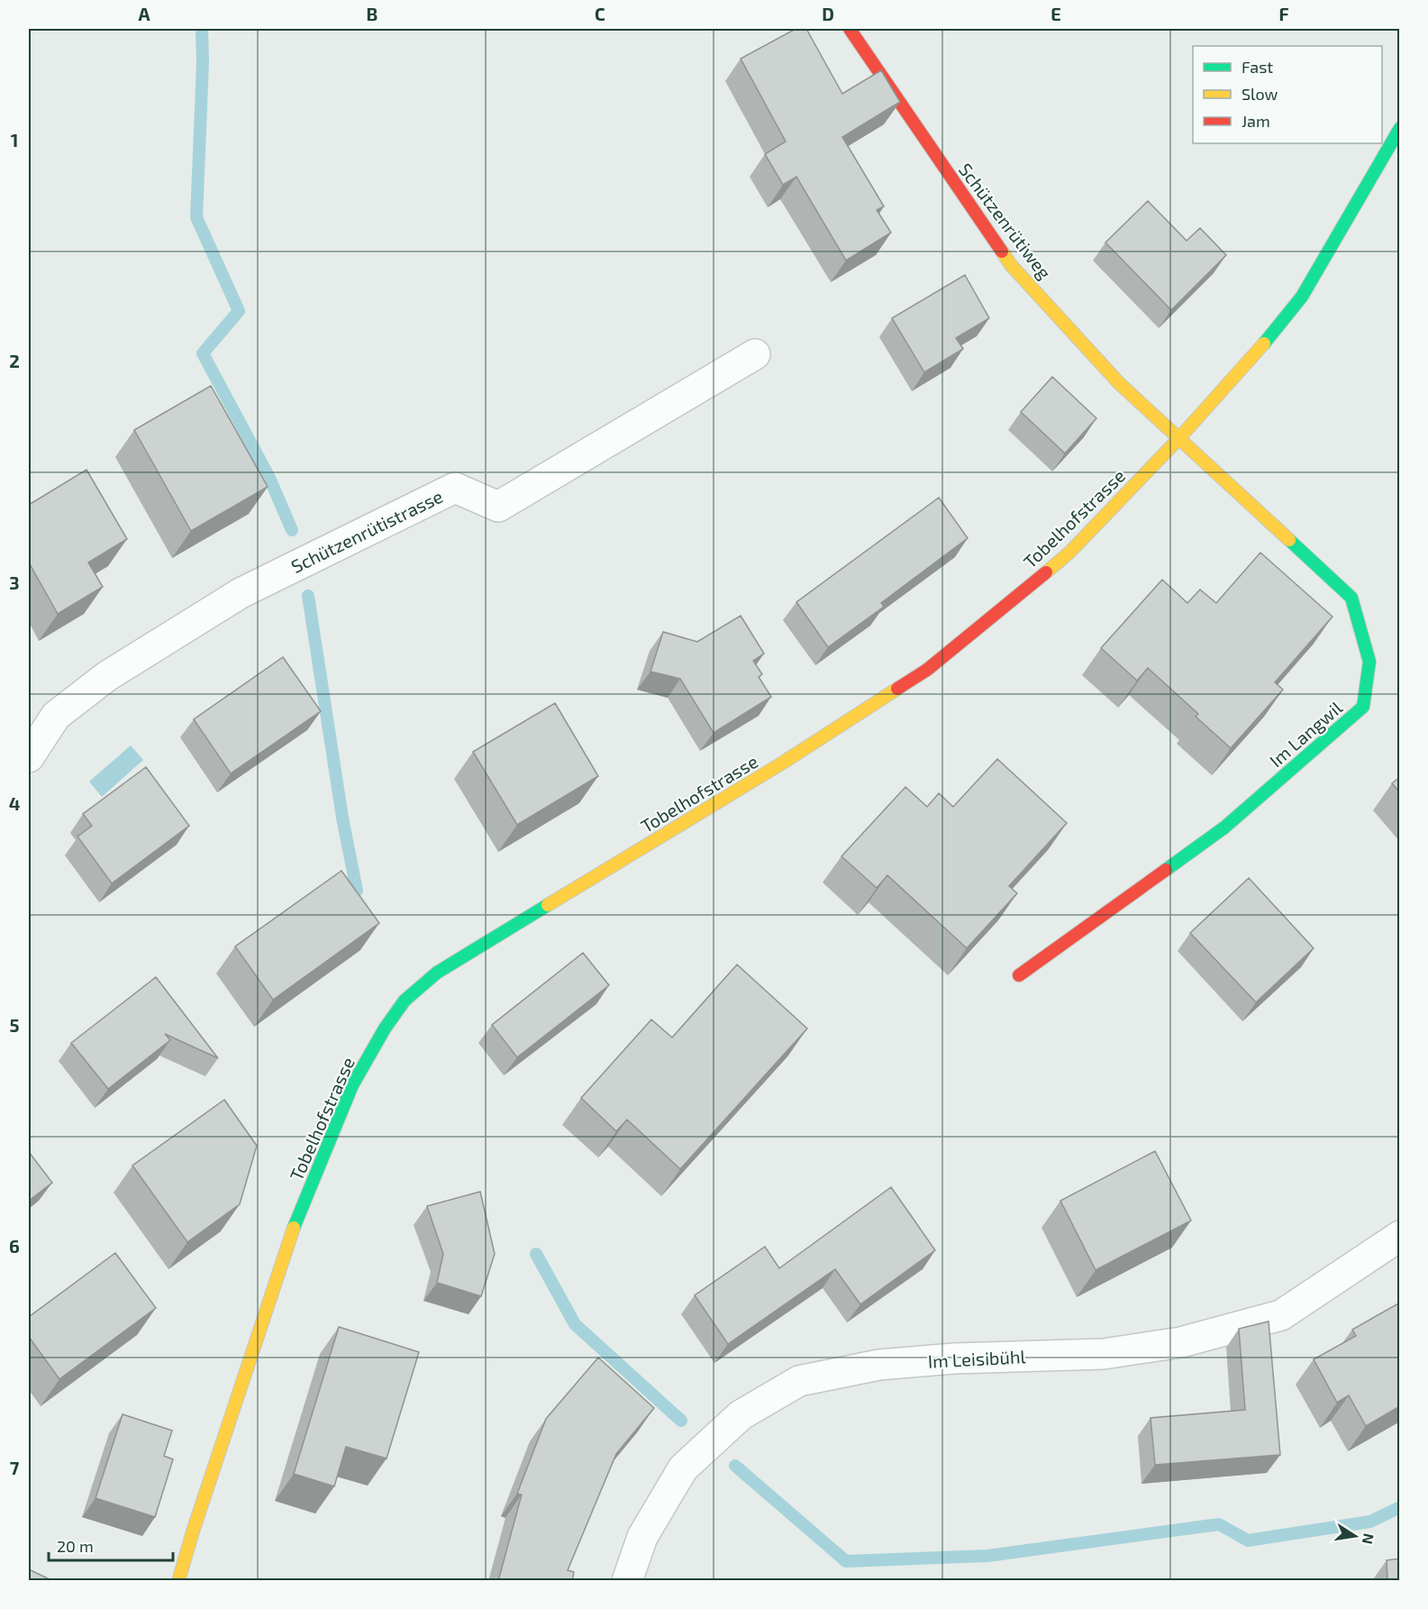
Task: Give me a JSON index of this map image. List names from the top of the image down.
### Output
{
  "streets": {
    "main road": ["Schützenrütiweg", "Tobelhofstrasse", "Im Langwil"],
    "street": ["Schützenrütistrasse", "Im Leisibühl"]
  },
  "crossings": [
    ["Schützenrütiweg", "Tobelhofstrasse"],
    ["Schützenrütiweg", "Im Langwil"],
    ["Tobelhofstrasse", "Im Langwil"]
  ],
  "legend": ["Fast", "Slow", "Jam"],
  "scale_bar": "20 m",
  "north": "right",
  "grid": {
    "columns": [
      "A",
      "B",
      "C",
      "D",
      "E",
      "F"
    ],
    "rows": [
      "1",
      "2",
      "3",
      "4",
      "5",
      "6",
      "7"
    ]
  }
}
